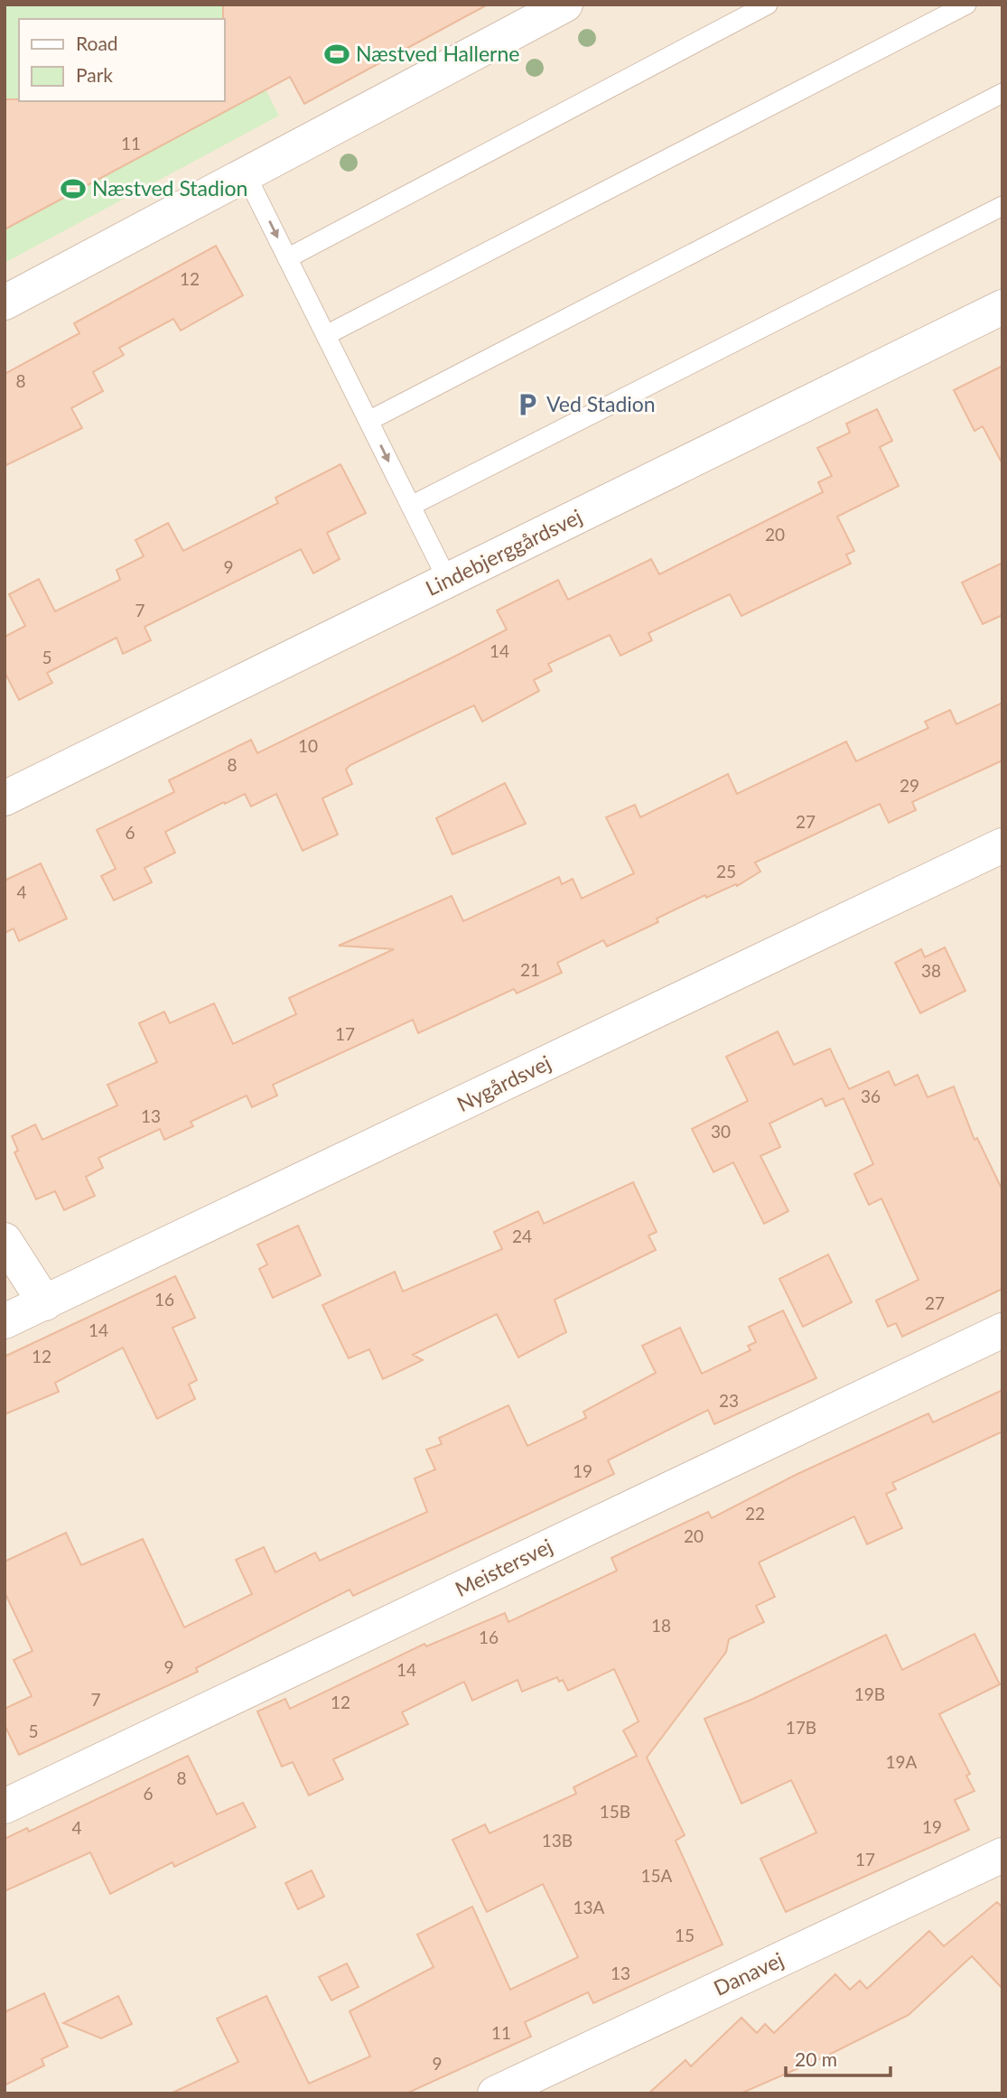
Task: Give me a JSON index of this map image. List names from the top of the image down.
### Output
{
  "streets": {
    "street": [
      "Lindebjerggårdsvej",
      "Nygårdsvej",
      "Meistersvej",
      "Danavej"
    ]
  },
  "places": {
    "sports": ["Næstved Hallerne", "Næstved Stadion"],
    "parking": ["Ved Stadion"]
  },
  "house_numbers": [
    "11",
    "12",
    "8",
    "20",
    "9",
    "7",
    "14",
    "5",
    "10",
    "8",
    "29",
    "27",
    "6",
    "25",
    "4",
    "21",
    "38",
    "17",
    "36",
    "13",
    "30",
    "24",
    "16",
    "27",
    "14",
    "12",
    "23",
    "19",
    "22",
    "20",
    "18",
    "16",
    "9",
    "14",
    "19B",
    "7",
    "12",
    "17B",
    "5",
    "19A",
    "8",
    "6",
    "15B",
    "19",
    "4",
    "13B",
    "17",
    "15A",
    "13A",
    "15",
    "13",
    "11",
    "9"
  ],
  "legend": ["Road", "Park"],
  "scale_bar": "20 m"
}
